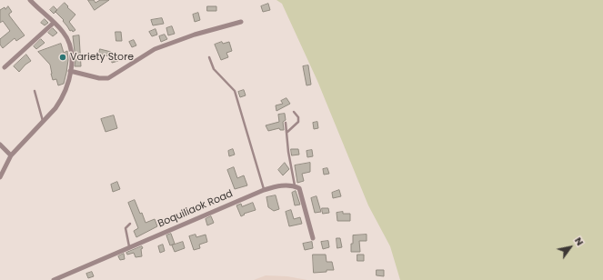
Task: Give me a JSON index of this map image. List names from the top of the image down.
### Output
{
  "streets": {
    "street": ["Boquiliaok Road"]
  },
  "places": ["Variety Store"],
  "north": "top right"
}
